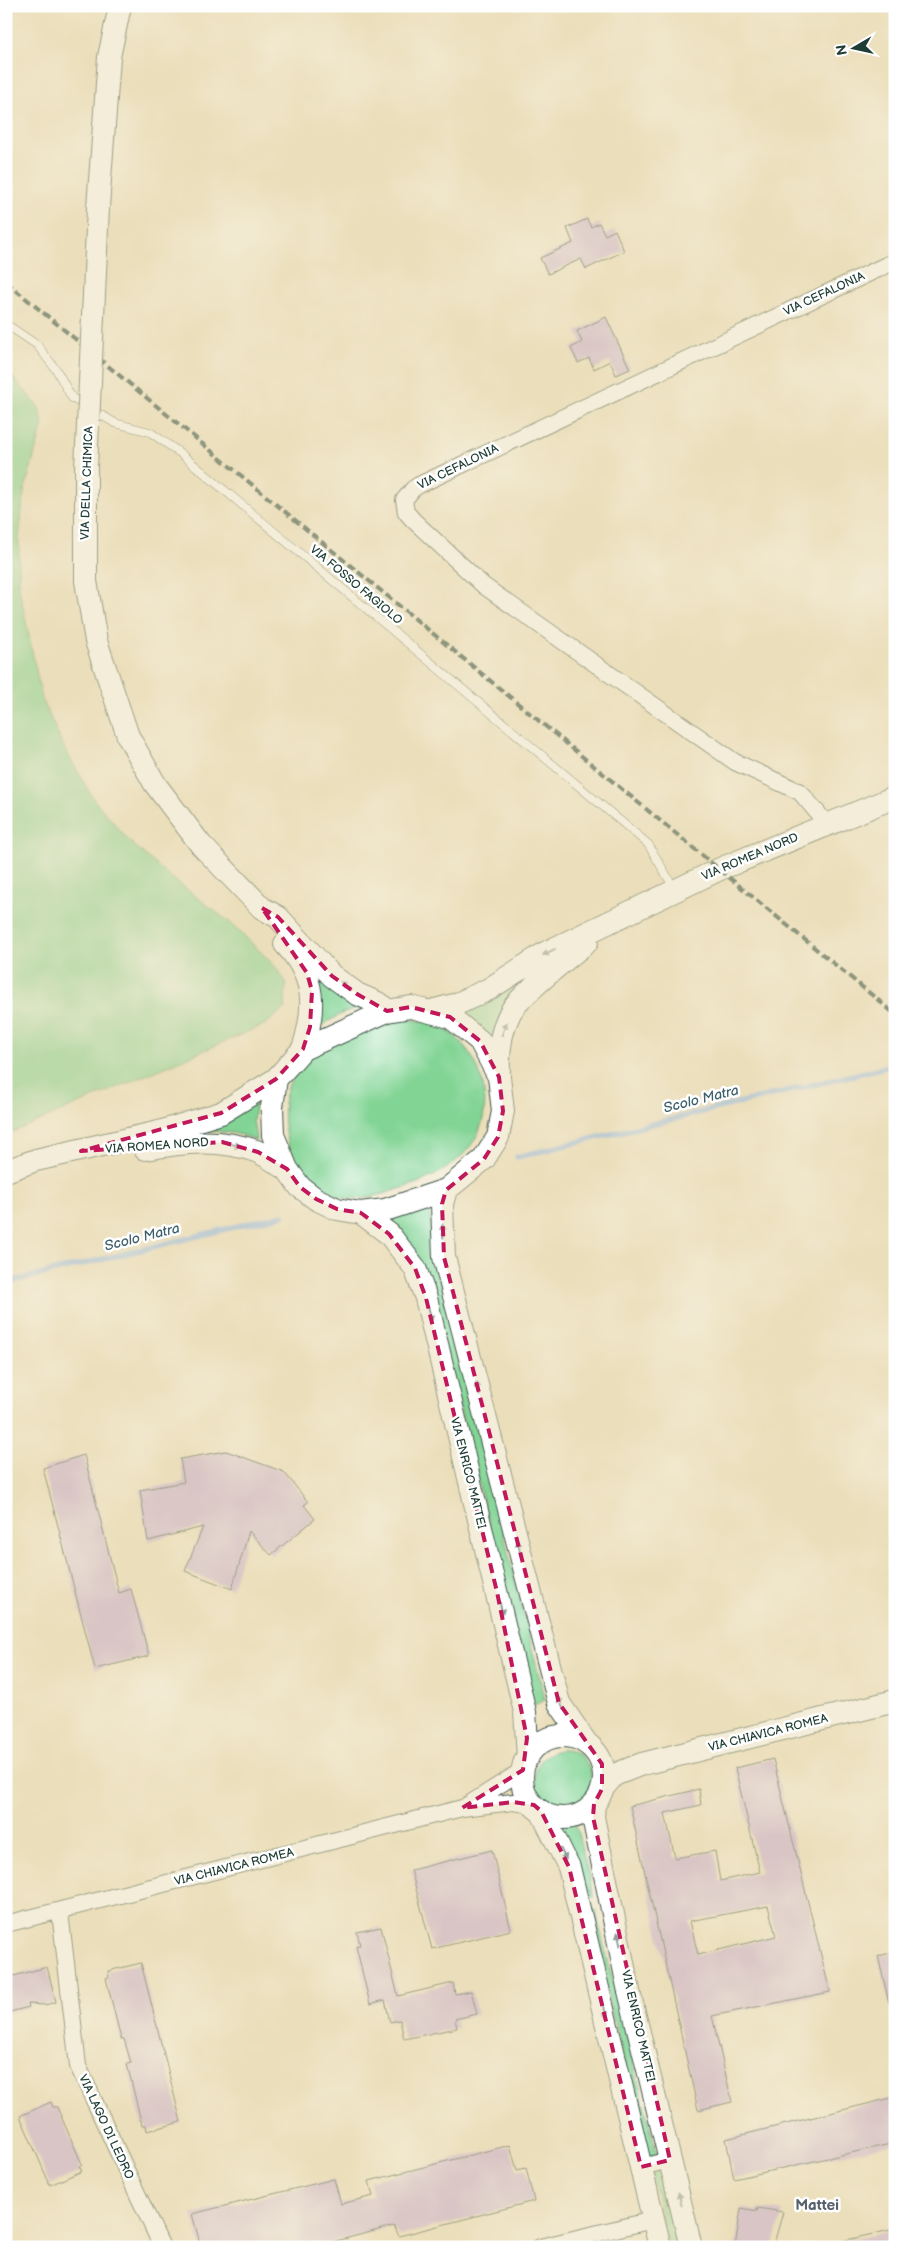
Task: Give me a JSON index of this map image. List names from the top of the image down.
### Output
{
  "streets": {
    "main road": [
      "VIA DELLA CHIMICA",
      "VIA ROMEA NORD",
      "VIA ENRICO MATTEI",
      "VIA CHIAVICA ROMEA"
    ],
    "street": ["VIA CEFALONIA", "VIA LAGO DI LEDRO"],
    "lane": ["VIA FOSSO FAGIOLO"]
  },
  "crossings": [
    ["VIA CEFALONIA", "VIA ROMEA NORD"],
    ["VIA DELLA CHIMICA", "VIA ROMEA NORD"],
    ["VIA FOSSO FAGIOLO", "VIA ROMEA NORD"],
    ["VIA ENRICO MATTEI", "VIA CHIAVICA ROMEA"],
    ["VIA CHIAVICA ROMEA", "VIA LAGO DI LEDRO"]
  ],
  "districts": ["Mattei"],
  "water": ["Scolo Matra"],
  "north": "left"
}
